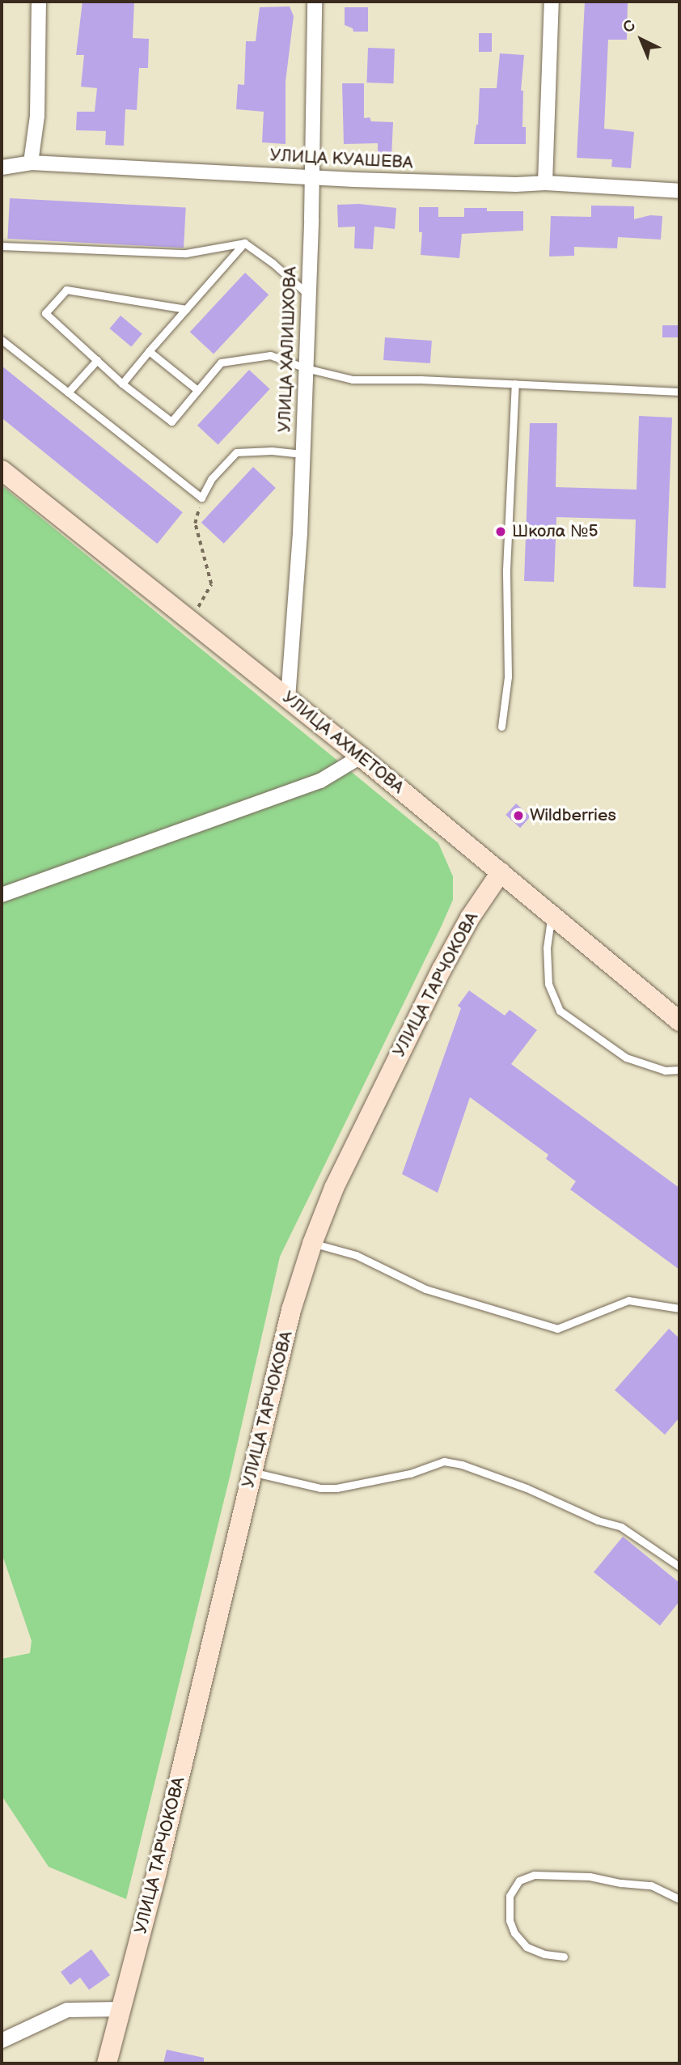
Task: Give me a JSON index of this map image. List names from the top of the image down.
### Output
{
  "streets": {
    "main road": ["УЛИЦА АХМЕТОВА", "УЛИЦА ТАРЧОКОВА"],
    "street": ["УЛИЦА КУАШЕВА", "УЛИЦА ХАЛИШХОВА"]
  },
  "crossings": [
    ["УЛИЦА КУАШЕВА", "УЛИЦА ХАЛИШХОВА"],
    ["УЛИЦА ХАЛИШХОВА", "УЛИЦА АХМЕТОВА"],
    ["УЛИЦА АХМЕТОВА", "УЛИЦА ТАРЧОКОВА"]
  ],
  "places": ["Школа №5", "Wildberries"],
  "north": "top left"
}
